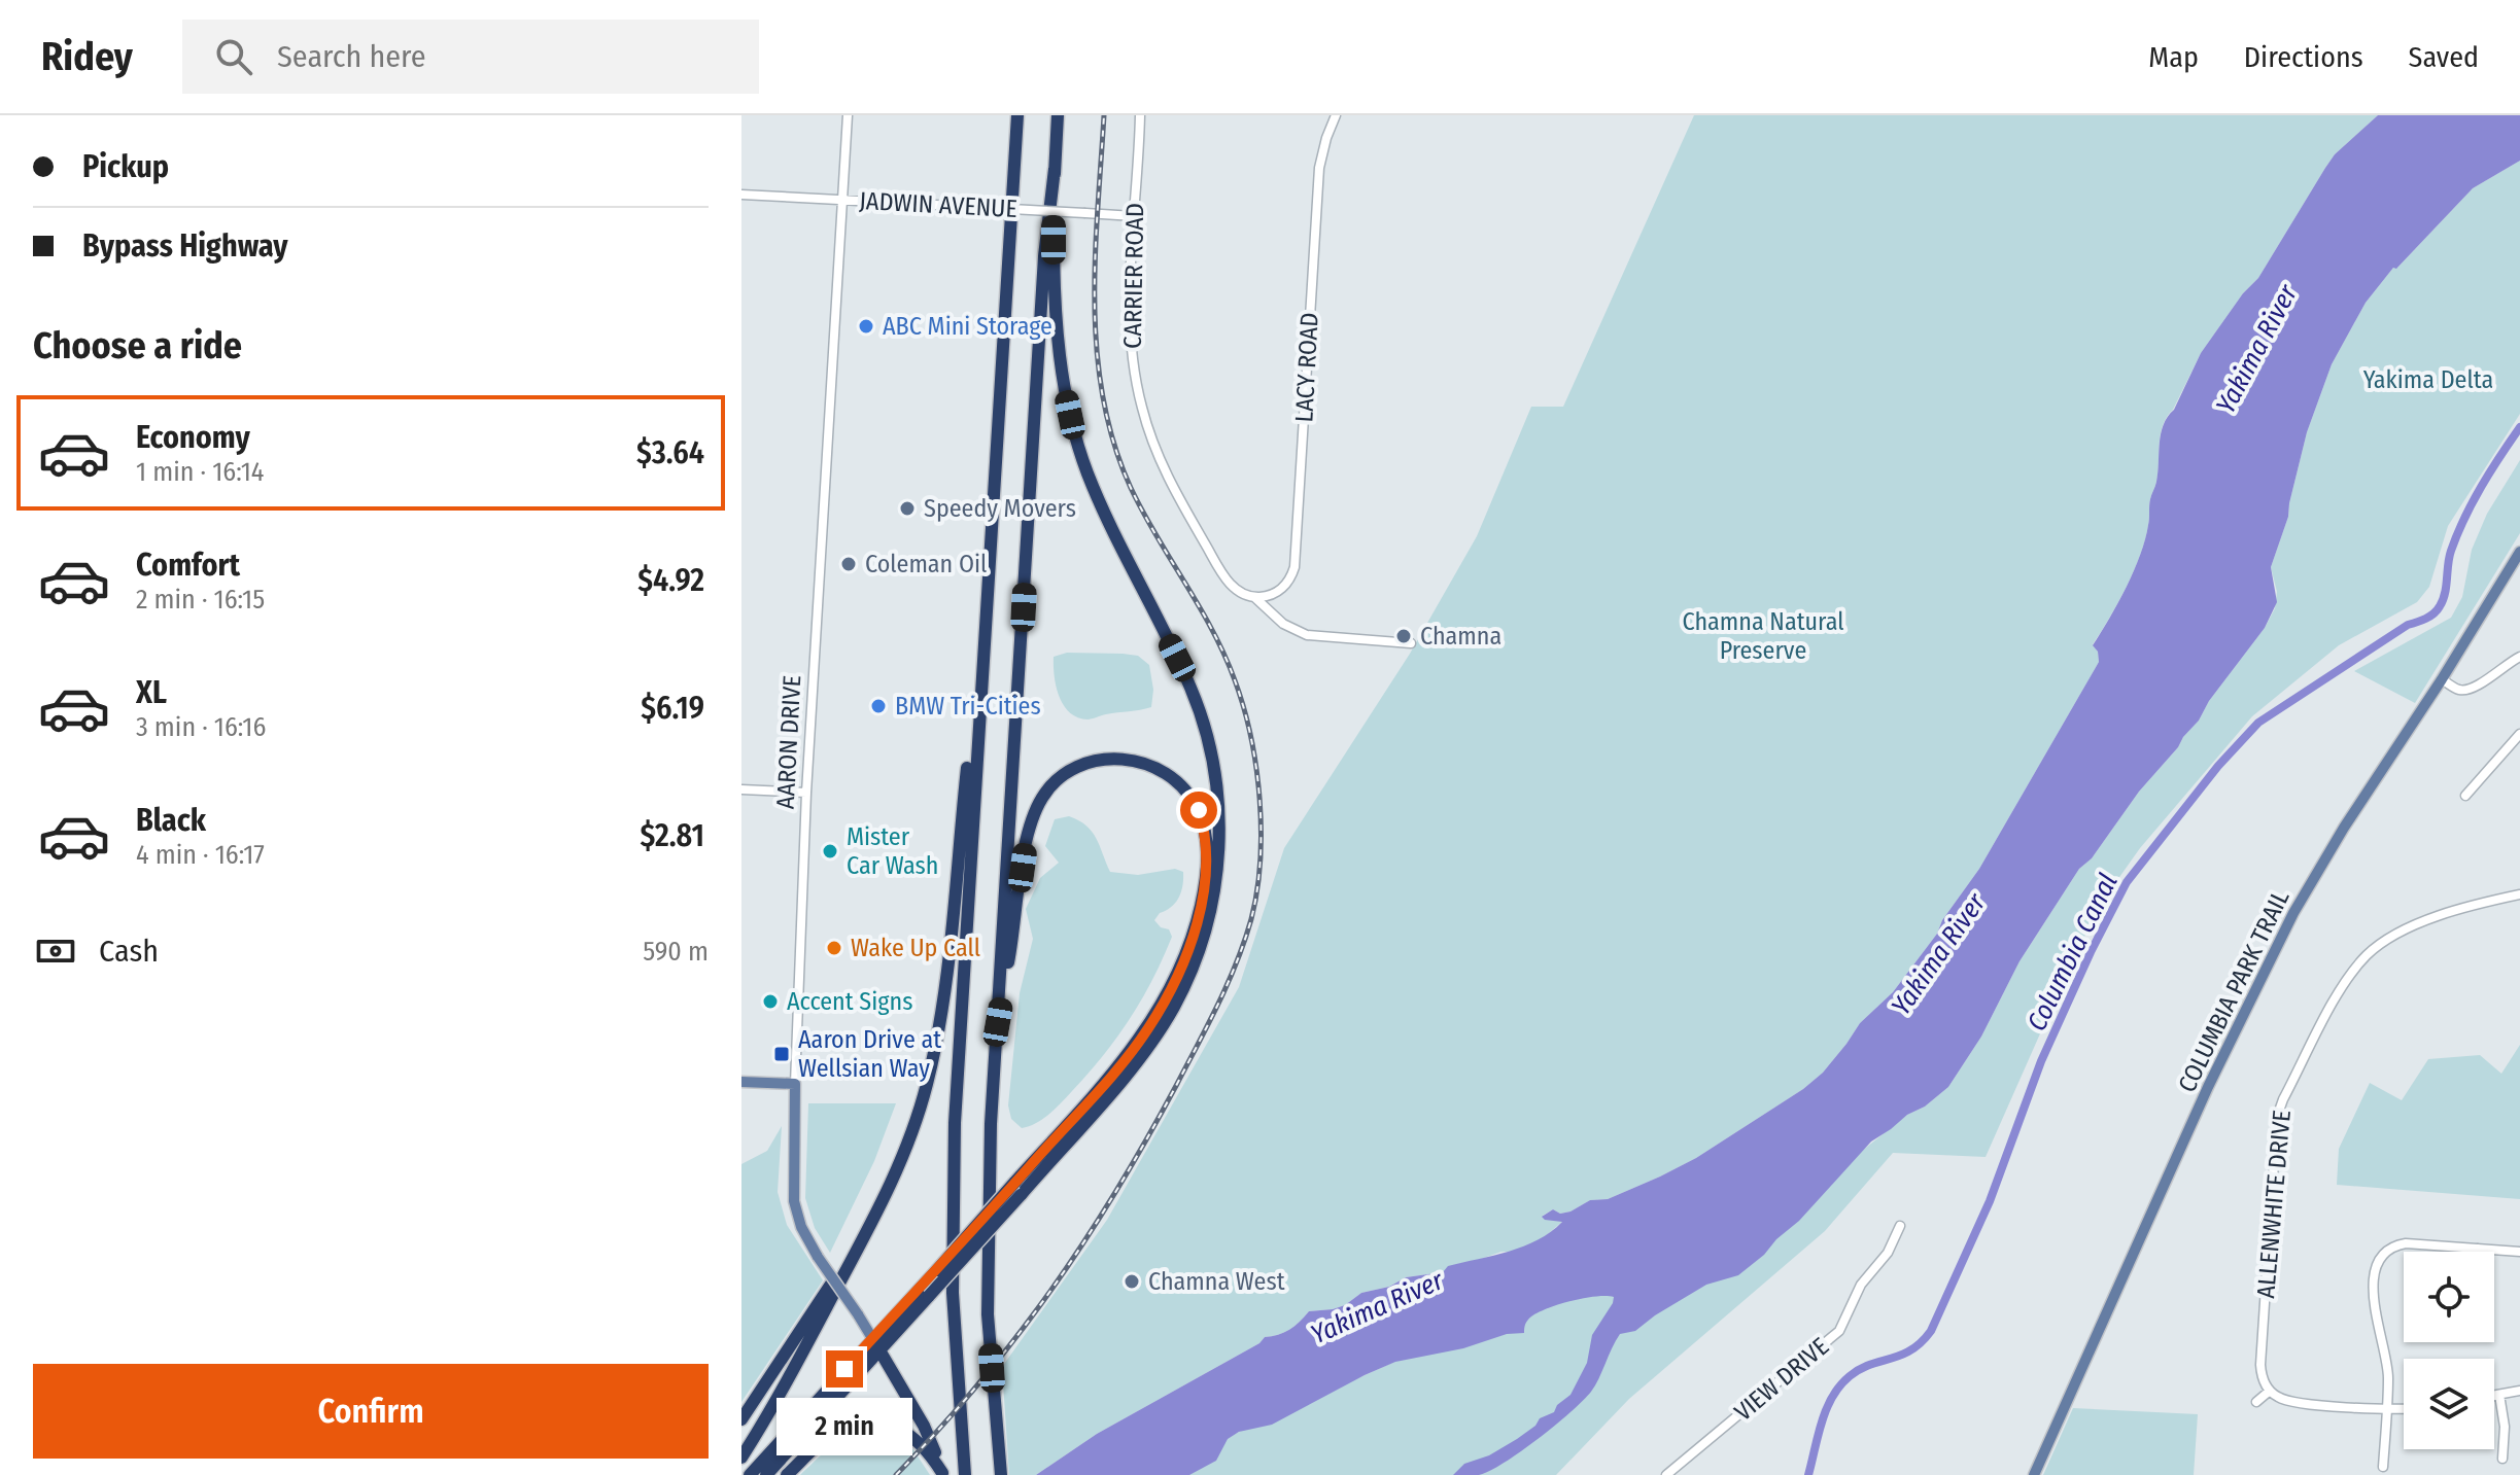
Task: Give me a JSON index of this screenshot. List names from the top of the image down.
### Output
{
  "streets": {
    "main road": ["AARON DRIVE", "COLUMBIA PARK TRAIL"],
    "street": [
      "JADWIN AVENUE",
      "CARRIER ROAD",
      "LACY ROAD",
      "ALLENWHITE DRIVE",
      "VIEW DRIVE"
    ]
  },
  "crossings": [
    ["JADWIN AVENUE", "CARRIER ROAD"],
    ["JADWIN AVENUE", "AARON DRIVE"],
    ["CARRIER ROAD", "LACY ROAD"]
  ],
  "water": ["Yakima River", "Columbia Canal"],
  "parks": ["Yakima Delta", "Chamna Natural Preserve"],
  "places": {
    "other": [
      "ABC Mini Storage",
      "Speedy Movers",
      "Coleman Oil",
      "Chamna",
      "BMW Tri-Cities",
      "Mister Car Wash",
      "Wake Up Call",
      "Accent Signs",
      "Chamna West"
    ],
    "transit": ["Aaron Drive at Wellsian Way"]
  },
  "page": {
    "header": "Ridey",
    "search": "Search here",
    "nav": ["Map", "Directions", "Saved"],
    "banner": ["Pickup", "Bypass Highway"],
    "heading": "Choose a ride",
    "list": [
      {
        "name": "Economy",
        "note": "1 min · 16:14",
        "value": "$3.64"
      },
      {
        "name": "Comfort",
        "note": "2 min · 16:15",
        "value": "$4.92"
      },
      {
        "name": "XL",
        "note": "3 min · 16:16",
        "value": "$6.19"
      },
      {
        "name": "Black",
        "note": "4 min · 16:17",
        "value": "$2.81"
      }
    ],
    "pay": ["Cash", "590 m"],
    "buttons": "Confirm",
    "bubble": "2 min"
  }
}
